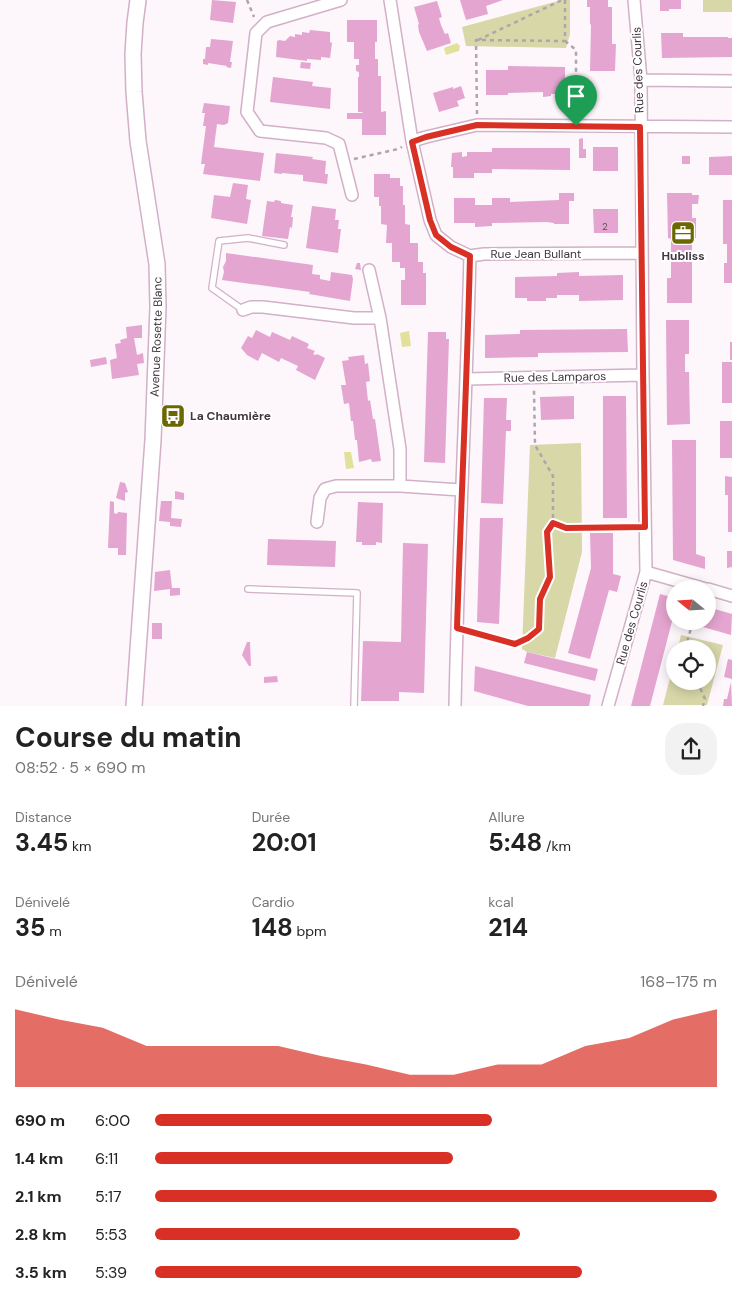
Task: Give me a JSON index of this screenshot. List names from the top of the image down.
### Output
{
  "streets": {
    "main road": ["Avenue Rosette Blanc"],
    "street": ["Rue des Courlis", "Rue Jean Bullant", "Rue des Lamparos"]
  },
  "crossings": [
    ["Rue des Courlis", "Rue Jean Bullant"],
    ["Rue des Courlis", "Rue des Lamparos"]
  ],
  "places": {
    "office": ["Hubliss"],
    "bus stop": ["La Chaumière"]
  },
  "house_numbers": ["2"],
  "north": "left",
  "page": {
    "heading": ["Course du matin", "08:52 · 5 × 690 m"],
    "stats": [
      ["Distance", "3.45 km"],
      ["Durée", "20:01"],
      ["Allure", "5:48 /km"],
      ["Dénivelé", "35 m"],
      ["Cardio", "148 bpm"],
      ["kcal", "214"]
    ],
    "chart": ["Dénivelé", "168–175 m"],
    "list": [
      {
        "name": "690 m",
        "note": "6:00"
      },
      {
        "name": "1.4 km",
        "note": "6:11"
      },
      {
        "name": "2.1 km",
        "note": "5:17"
      },
      {
        "name": "2.8 km",
        "note": "5:53"
      },
      {
        "name": "3.5 km",
        "note": "5:39"
      }
    ]
  }
}
